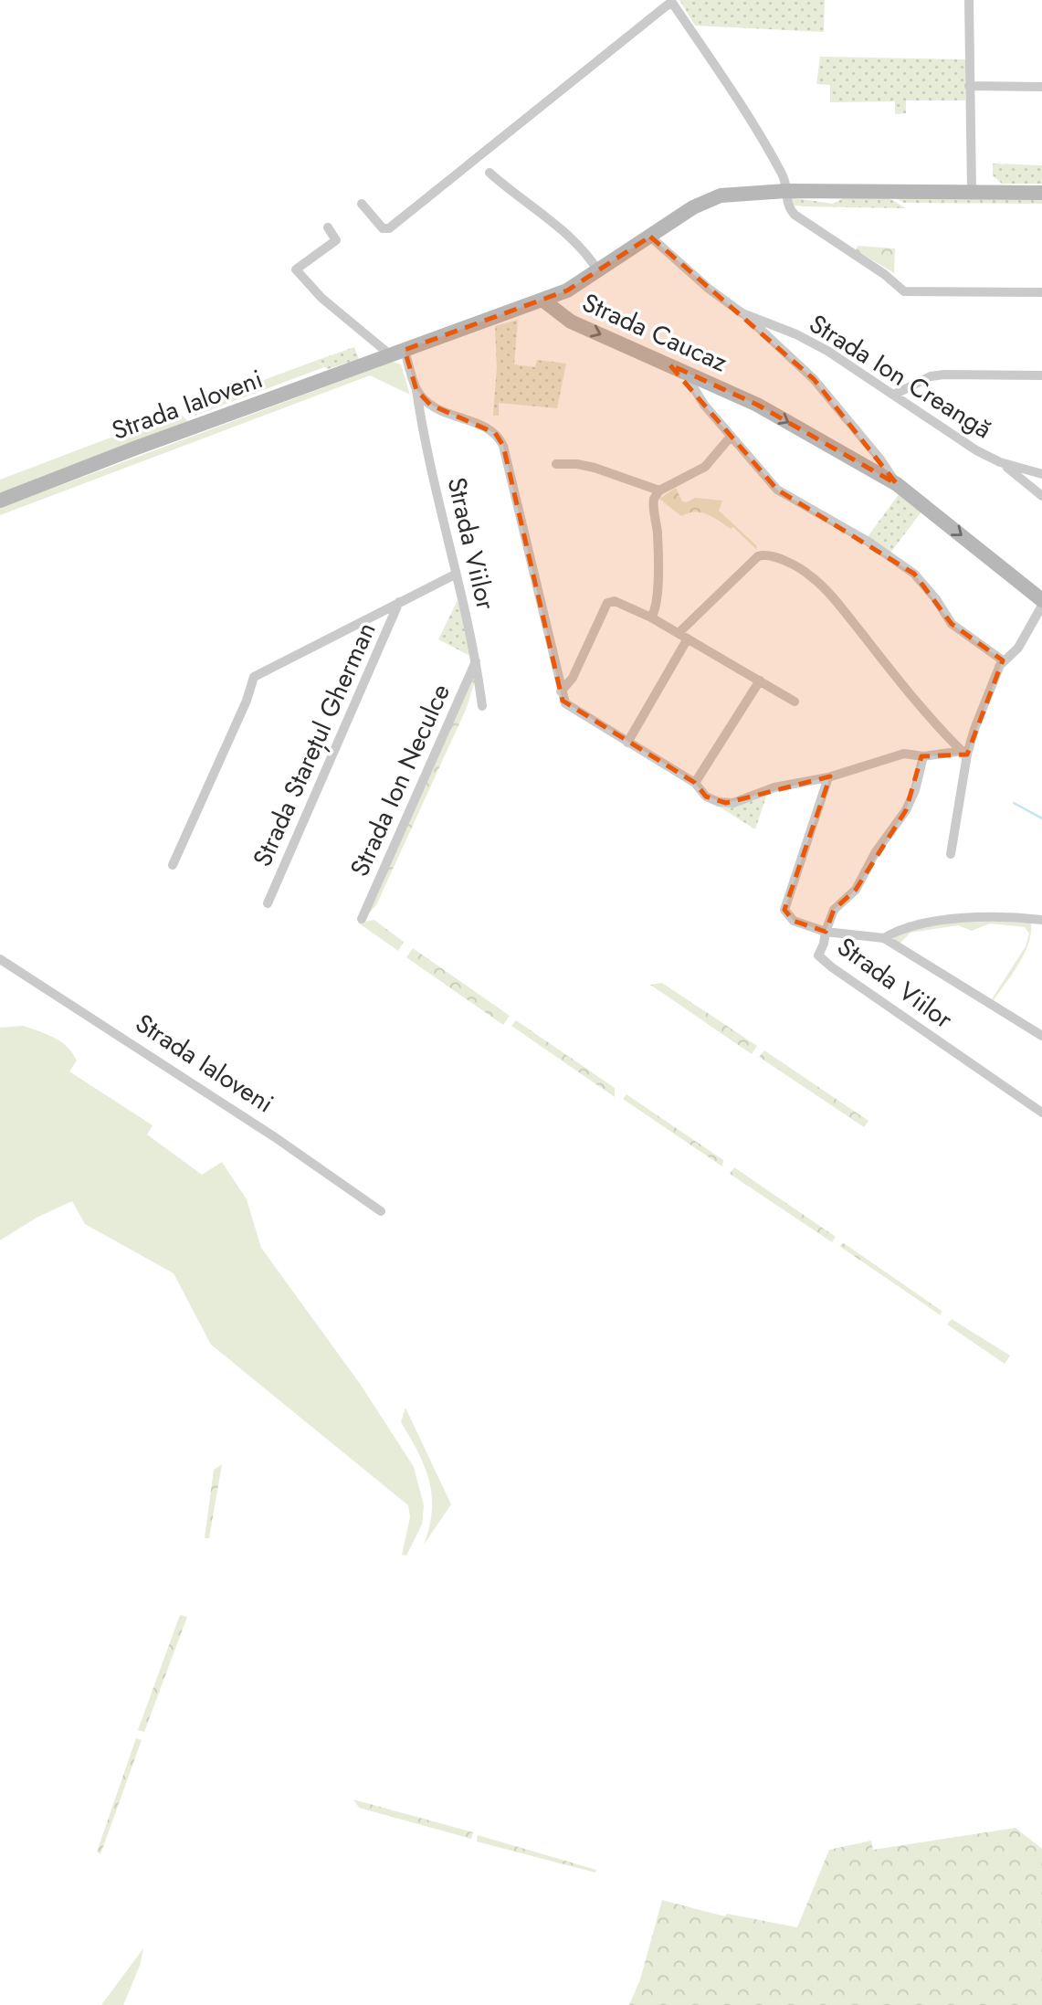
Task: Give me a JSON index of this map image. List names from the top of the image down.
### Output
{
  "streets": {
    "street": [
      "Strada Caucaz",
      "Strada Ion Creangă",
      "Strada Ialoveni",
      "Strada Viilor",
      "Strada Starețul Gherman",
      "Strada Ion Neculce"
    ]
  },
  "crossings": [
    ["Strada Caucaz", "Strada Ialoveni"],
    ["Strada Caucaz", "Strada Viilor"],
    ["Strada Ialoveni", "Strada Viilor"],
    ["Strada Viilor", "Strada Ion Neculce"]
  ]
}
